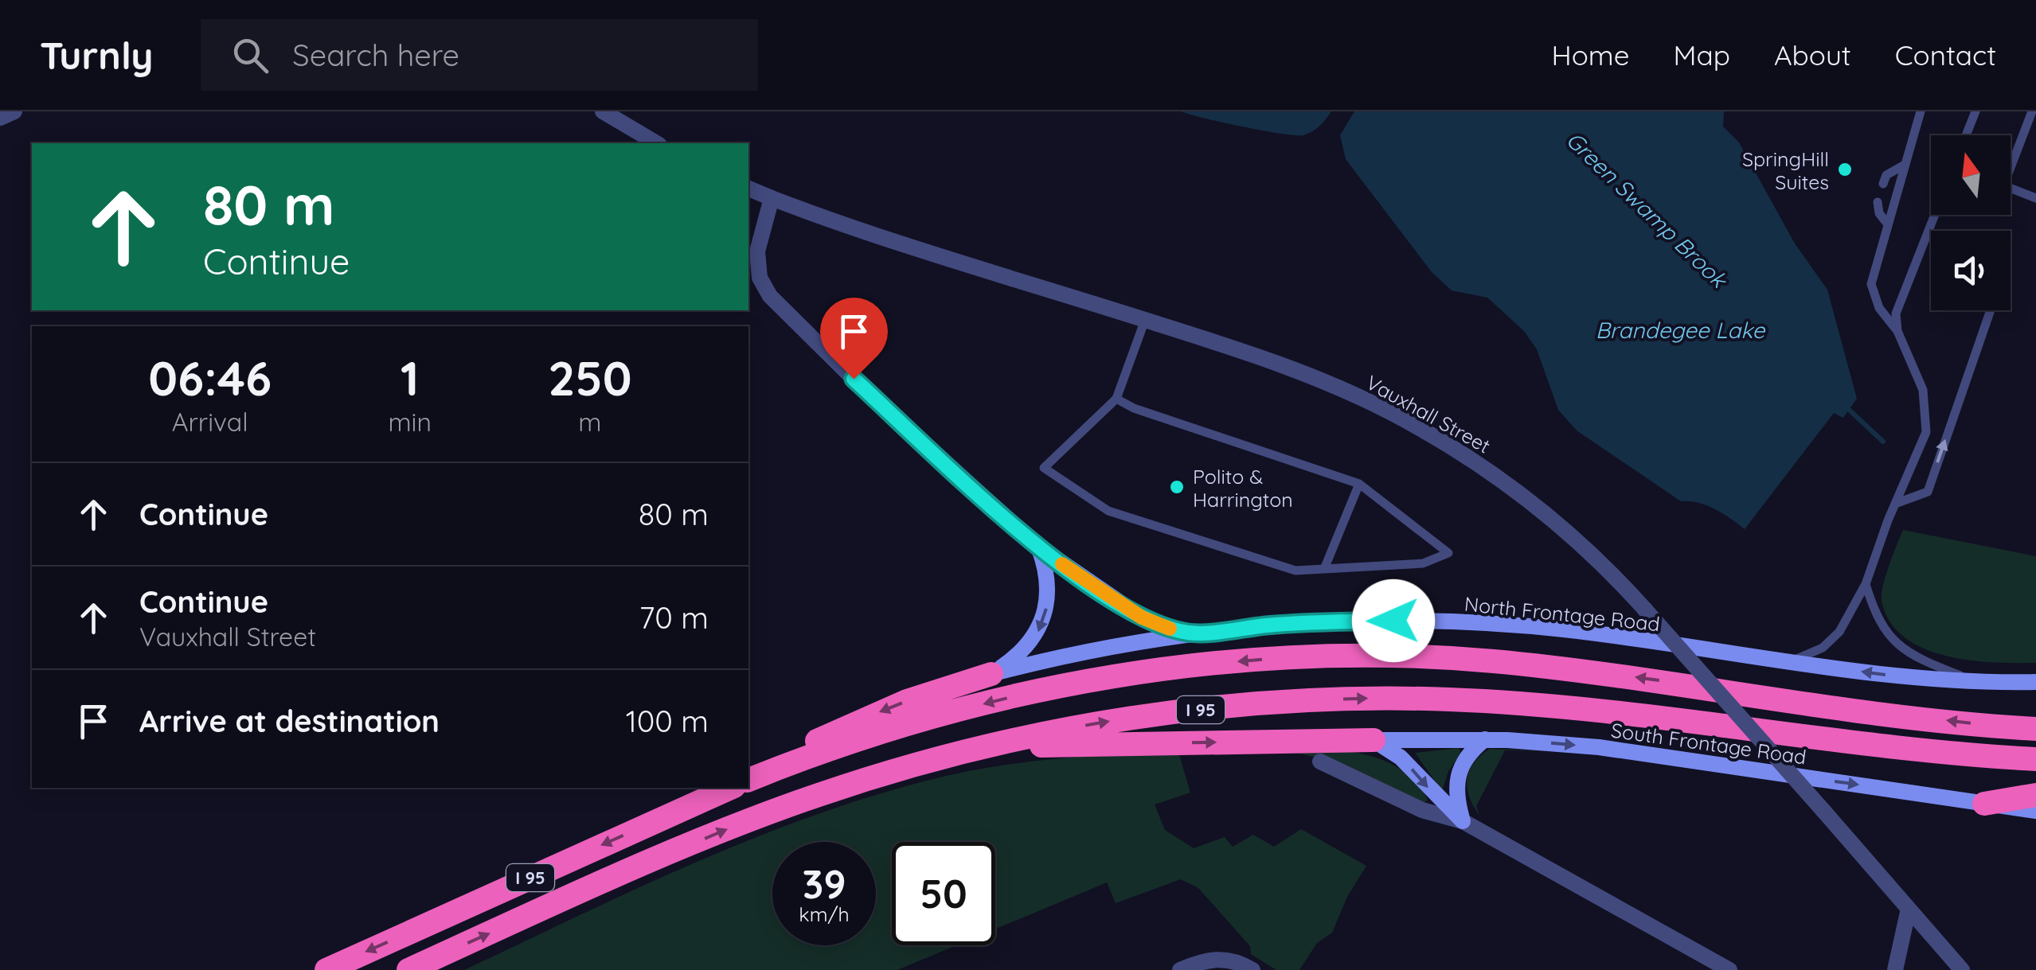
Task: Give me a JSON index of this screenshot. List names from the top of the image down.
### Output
{
  "streets": {
    "highway": ["I 95"],
    "main road": ["North Frontage Road", "South Frontage Road"],
    "street": ["Vauxhall Street"]
  },
  "one_way": ["South Frontage Road"],
  "water": ["Green Swamp Brook", "Brandegee Lake"],
  "places": ["SpringHill Suites", "Polito & Harrington"],
  "north": "top",
  "page": {
    "header": "Turnly",
    "search": "Search here",
    "nav": [
      "Home",
      "Map",
      "About",
      "Contact"
    ],
    "turn": ["80 m", "Continue"],
    "eta": [
      "06:46",
      "Arrival",
      "1",
      "min",
      "250",
      "m"
    ],
    "list": [
      {
        "name": "Continue",
        "value": "80 m"
      },
      {
        "name": "Continue",
        "note": "Vauxhall Street",
        "value": "70 m"
      },
      {
        "name": "Arrive at destination",
        "value": "100 m"
      }
    ],
    "speed": "39 km/h",
    "limit": "50"
  }
}
